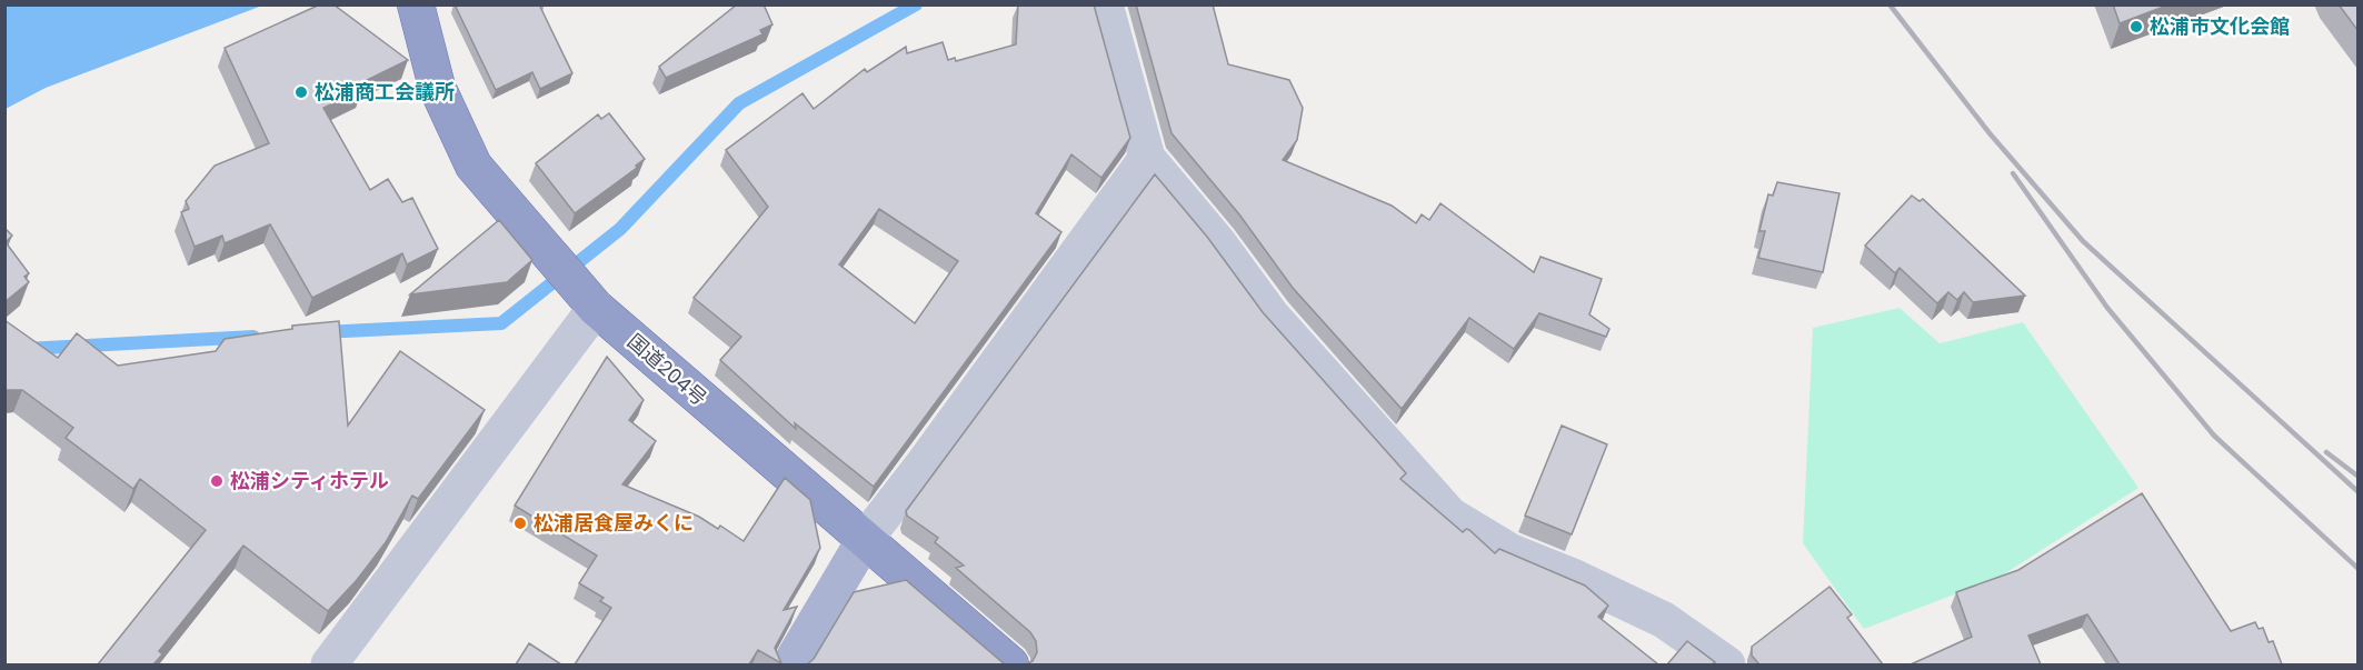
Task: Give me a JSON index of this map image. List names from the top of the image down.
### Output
{
  "streets": {
    "highway": ["国道204号"]
  },
  "places": [
    "松浦市文化会館",
    "松浦商工会議所",
    "松浦シティホテル",
    "松浦居食屋みくに"
  ]
}
